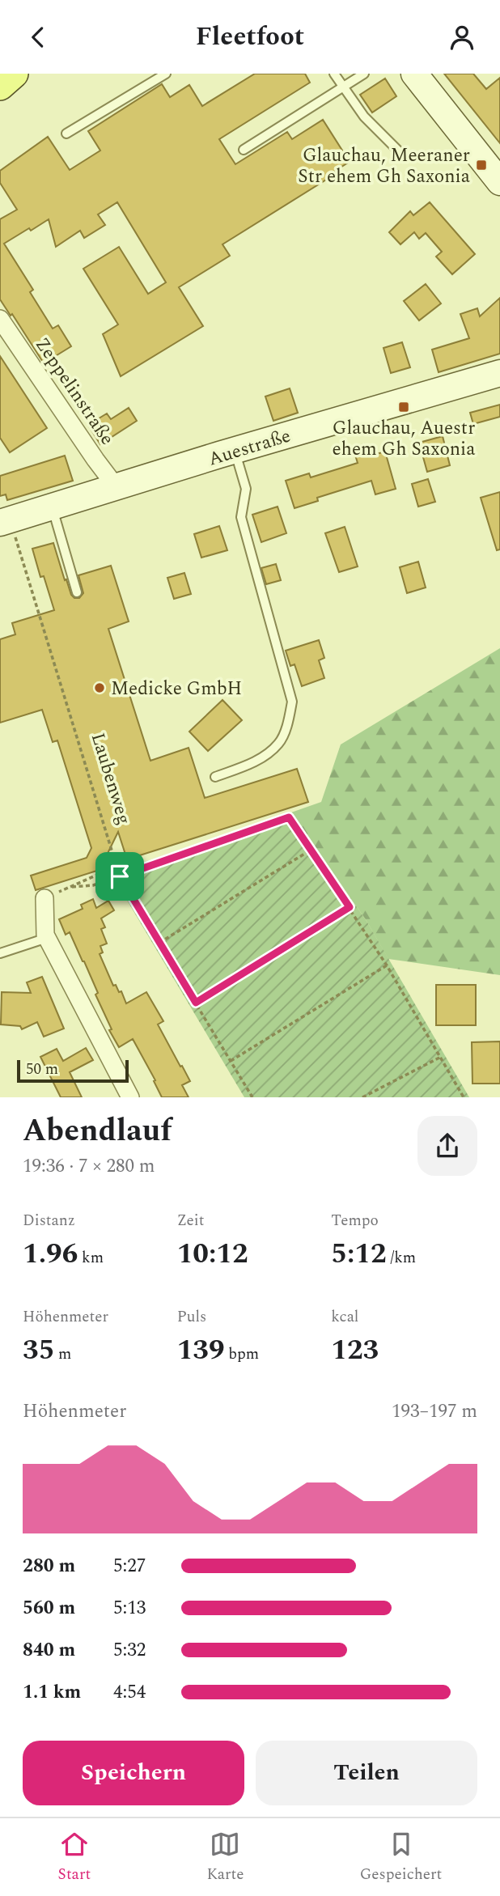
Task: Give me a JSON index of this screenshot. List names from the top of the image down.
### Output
{
  "streets": {
    "street": ["Zeppelinstraße", "Auestraße"],
    "path": ["Laubenweg"]
  },
  "crossings": [
    ["Zeppelinstraße", "Auestraße"],
    ["Auestraße", "Laubenweg"]
  ],
  "places": {
    "transit": ["Glauchau, Meeraner Str ehem Gh Saxonia", "Glauchau, Auestr ehem Gh Saxonia"],
    "other": ["Medicke GmbH"]
  },
  "scale_bar": "50 m",
  "page": {
    "header": "Fleetfoot",
    "scale": "50 m",
    "heading": ["Abendlauf", "19:36 · 7 × 280 m"],
    "stats": [
      ["Distanz", "1.96 km"],
      ["Zeit", "10:12"],
      ["Tempo", "5:12 /km"],
      ["Höhenmeter", "35 m"],
      ["Puls", "139 bpm"],
      ["kcal", "123"]
    ],
    "chart": ["Höhenmeter", "193–197 m"],
    "list": [
      {
        "name": "280 m",
        "note": "5:27"
      },
      {
        "name": "560 m",
        "note": "5:13"
      },
      {
        "name": "840 m",
        "note": "5:32"
      },
      {
        "name": "1.1 km",
        "note": "4:54"
      }
    ],
    "buttons": ["Speichern", "Teilen"],
    "tabs": ["Start", "Karte", "Gespeichert"]
  }
}
